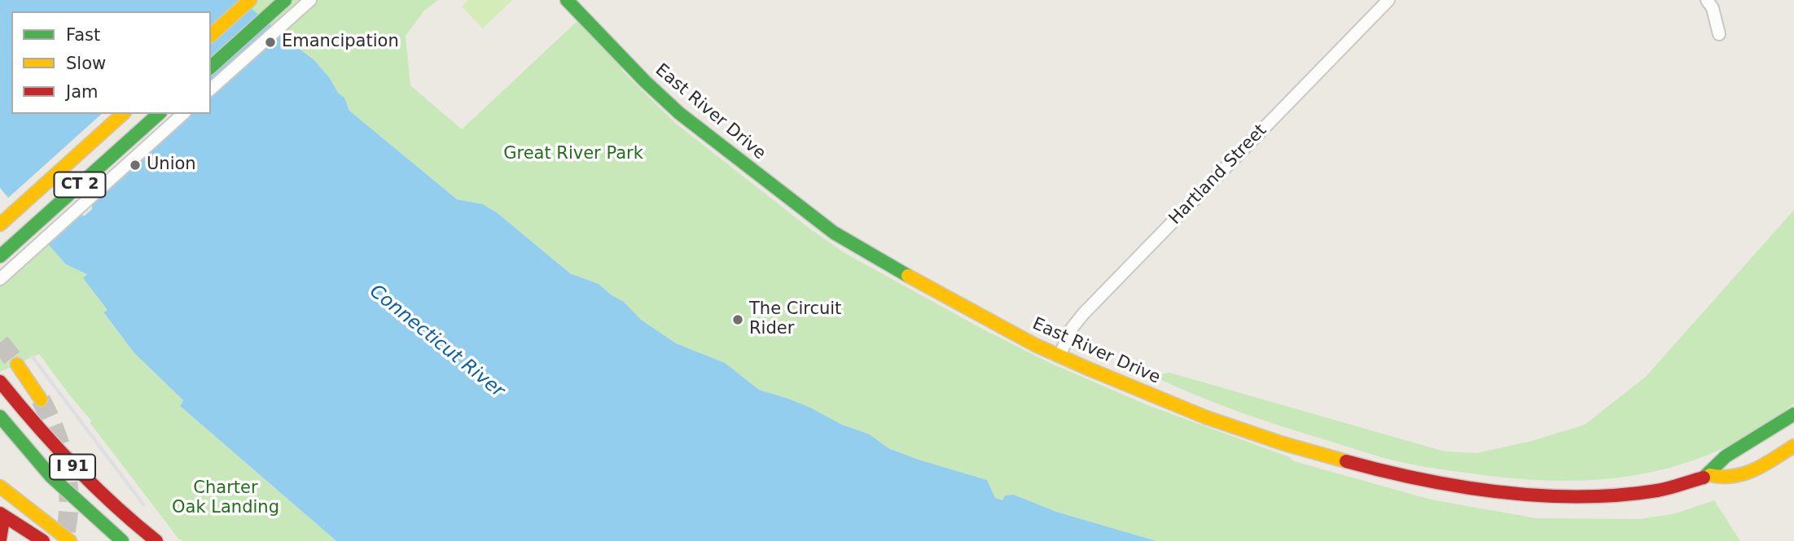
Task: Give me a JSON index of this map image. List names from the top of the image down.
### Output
{
  "streets": {
    "main road": ["East River Drive", "CT 2", "I 91"],
    "street": ["Hartland Street"]
  },
  "crossings": [
    ["East River Drive", "Hartland Street"]
  ],
  "water": ["Connecticut River"],
  "parks": ["Great River Park", "Charter Oak Landing"],
  "places": ["Emancipation", "Union", "The Circuit Rider"],
  "legend": ["Fast", "Slow", "Jam"]
}
